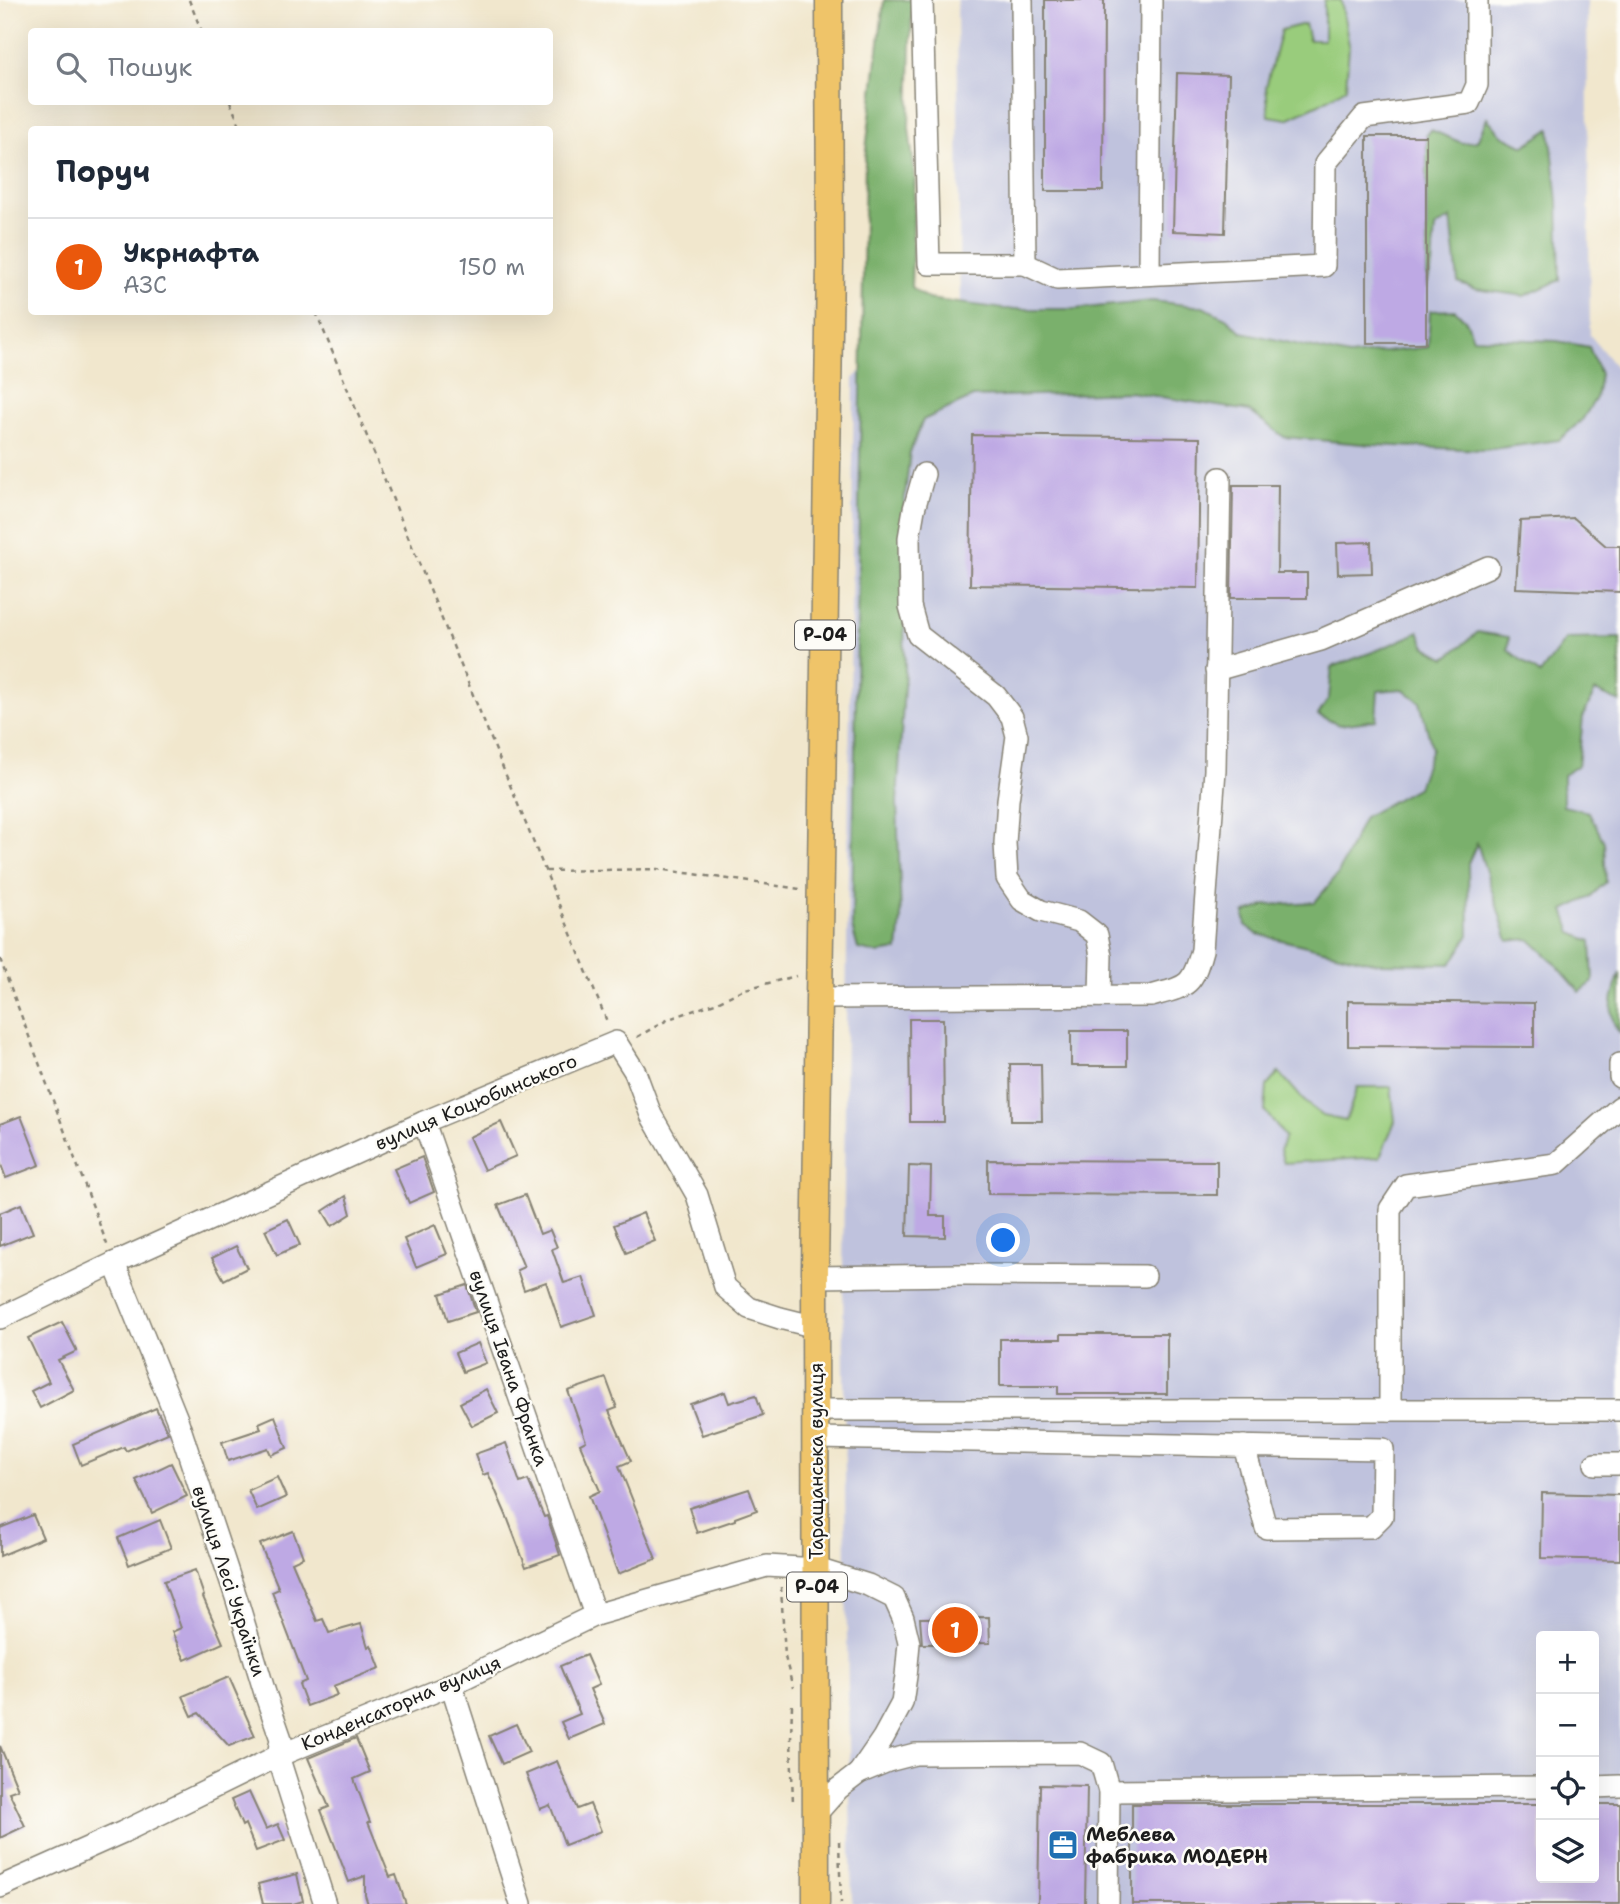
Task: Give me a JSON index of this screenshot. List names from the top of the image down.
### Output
{
  "streets": {
    "main road": ["Р-04", "Таращанська вулиця"],
    "street": [
      "вулиця Коцюбинського",
      "вулиця Івана Франка",
      "вулиця Лесі Українки",
      "Конденсаторна вулиця"
    ]
  },
  "crossings": [
    ["Р-04", "Таращанська вулиця"],
    ["вулиця Коцюбинського", "вулиця Івана Франка"],
    ["вулиця Коцюбинського", "вулиця Лесі Українки"],
    ["вулиця Івана Франка", "Конденсаторна вулиця"],
    ["Таращанська вулиця", "Конденсаторна вулиця"],
    ["вулиця Лесі Українки", "Конденсаторна вулиця"]
  ],
  "places": {
    "office": ["Меблева фабрика МОДЕРН"]
  },
  "page": {
    "search": "Пошук",
    "heading": "Поруч",
    "list": [
      {
        "mark": "1",
        "name": "Укрнафта",
        "note": "АЗС",
        "value": "150 m"
      }
    ],
    "pins": "1",
    "map_buttons": ["+", "−"]
  }
}
